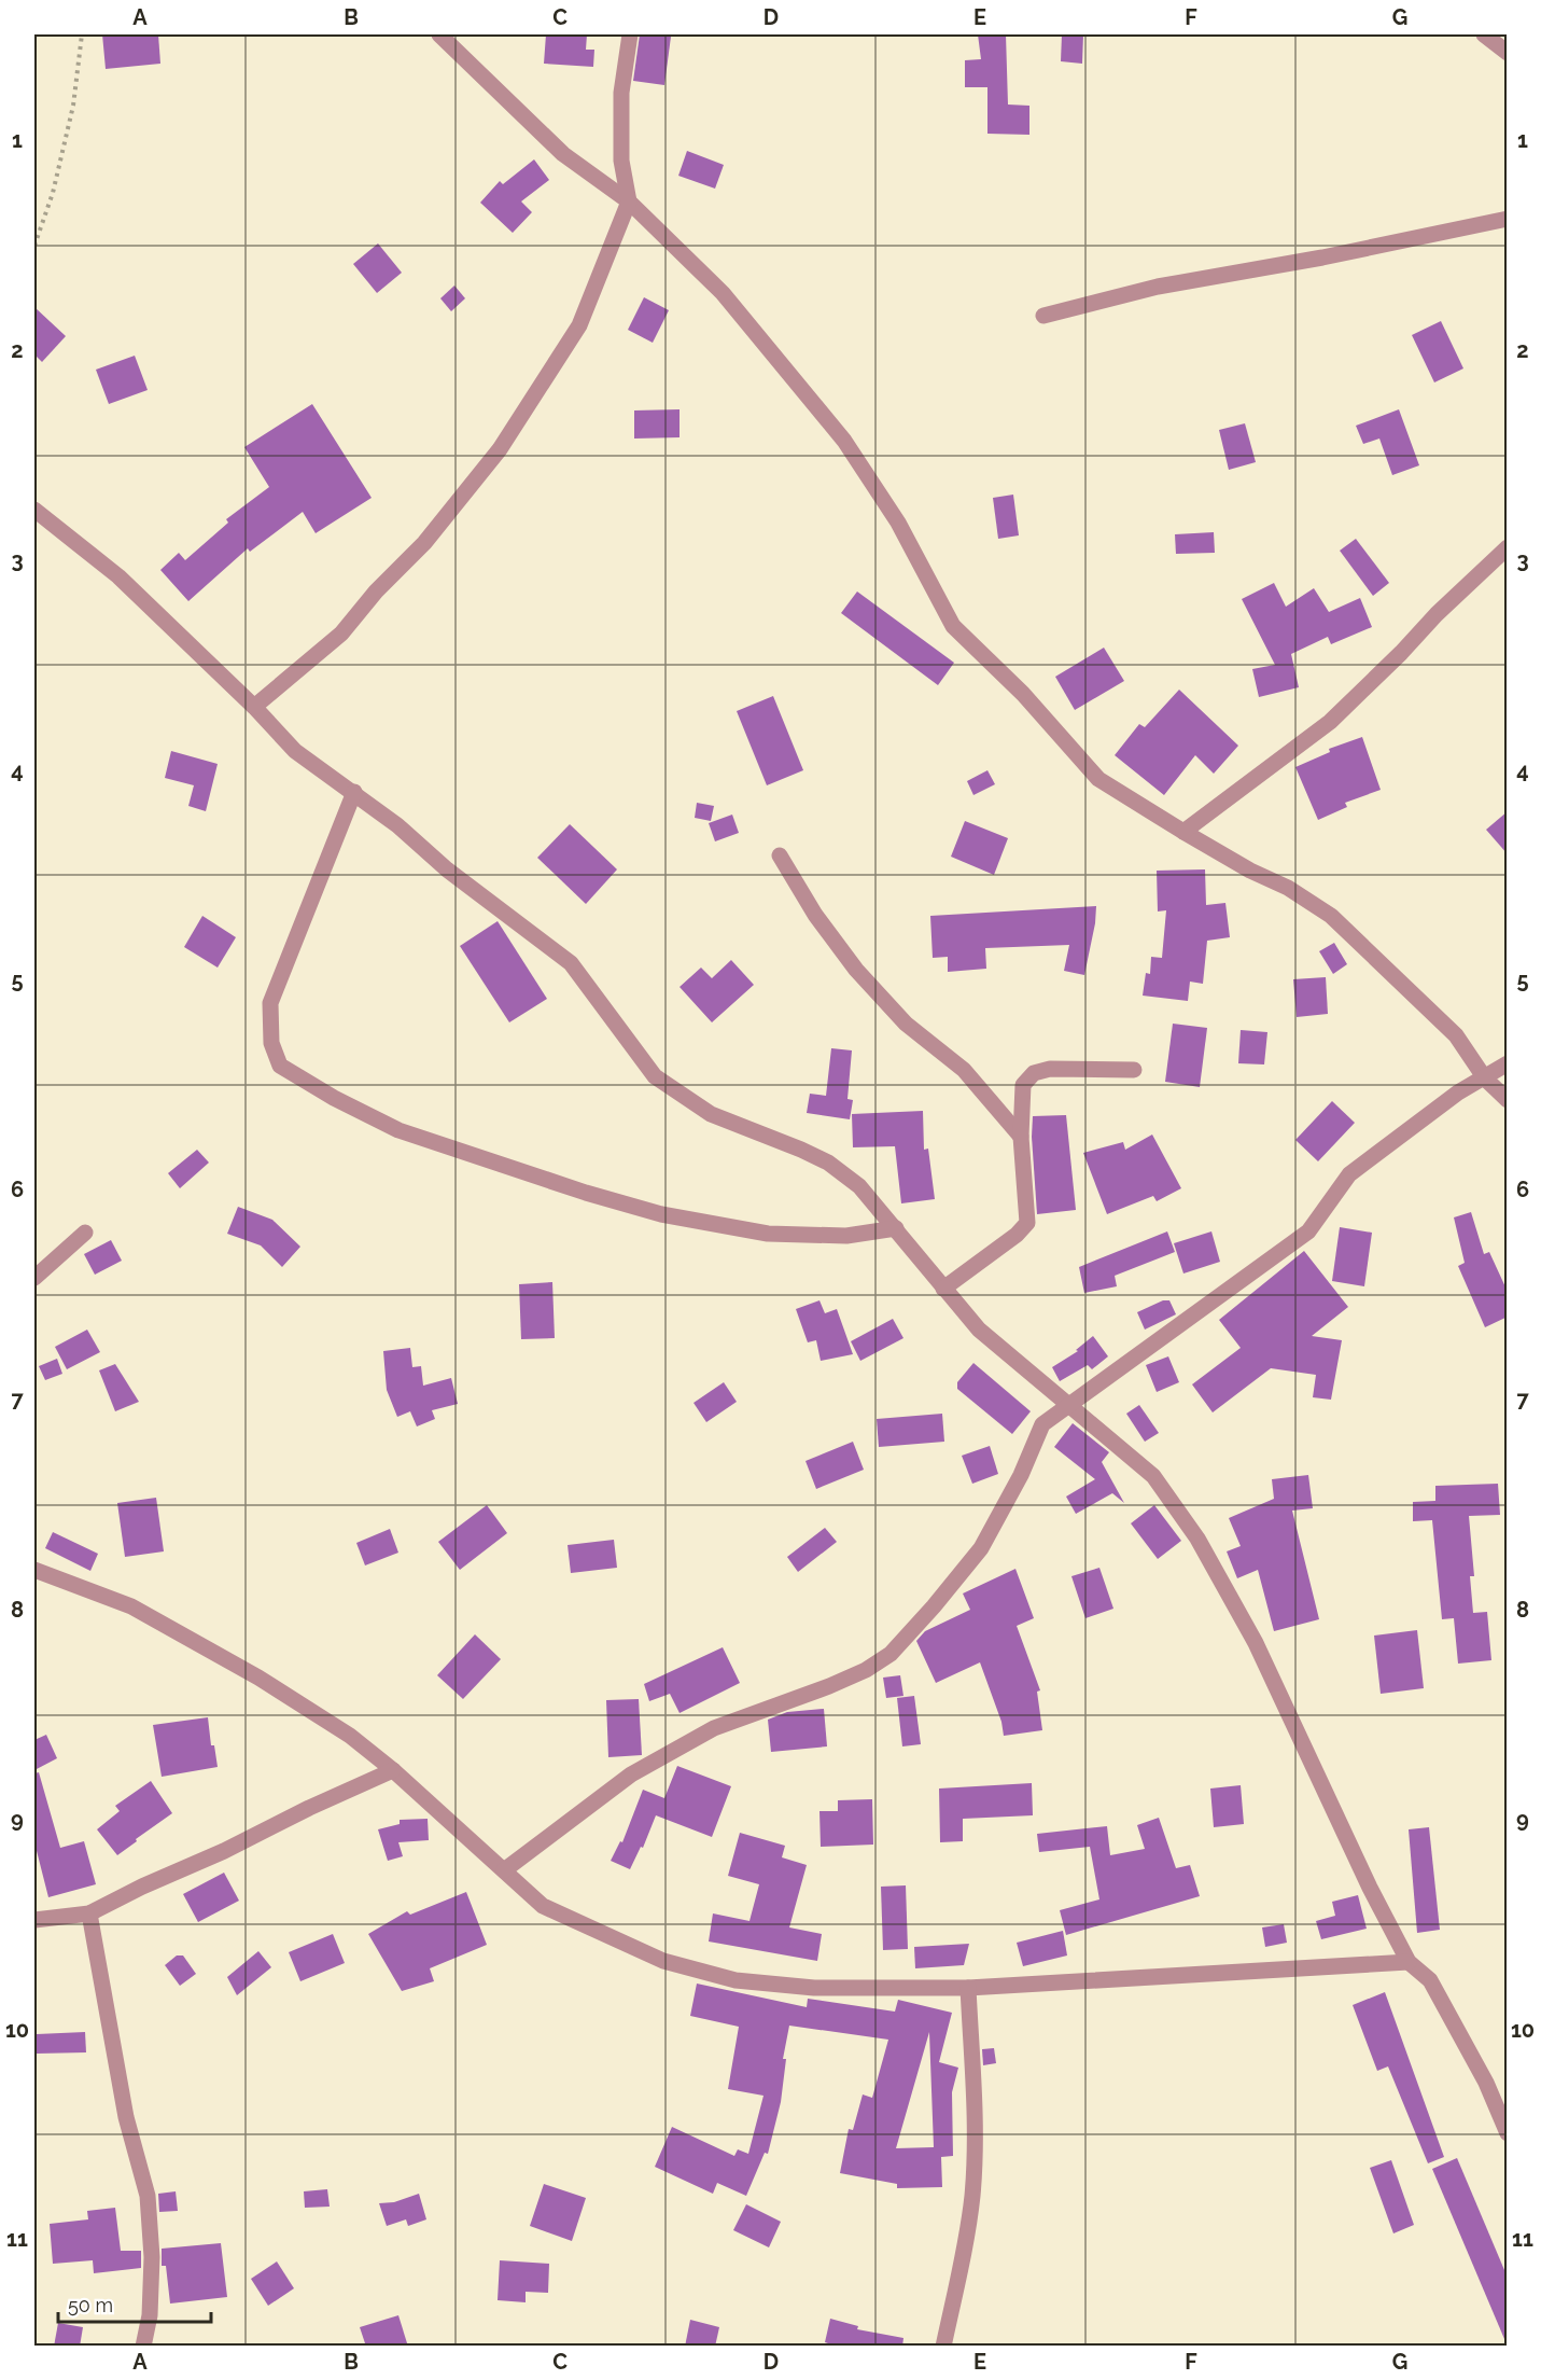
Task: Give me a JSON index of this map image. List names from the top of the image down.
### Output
{
  "scale_bar": "50 m",
  "grid": {
    "columns": [
      "A",
      "B",
      "C",
      "D",
      "E",
      "F",
      "G"
    ],
    "rows": [
      "1",
      "2",
      "3",
      "4",
      "5",
      "6",
      "7",
      "8",
      "9",
      "10",
      "11"
    ]
  }
}
